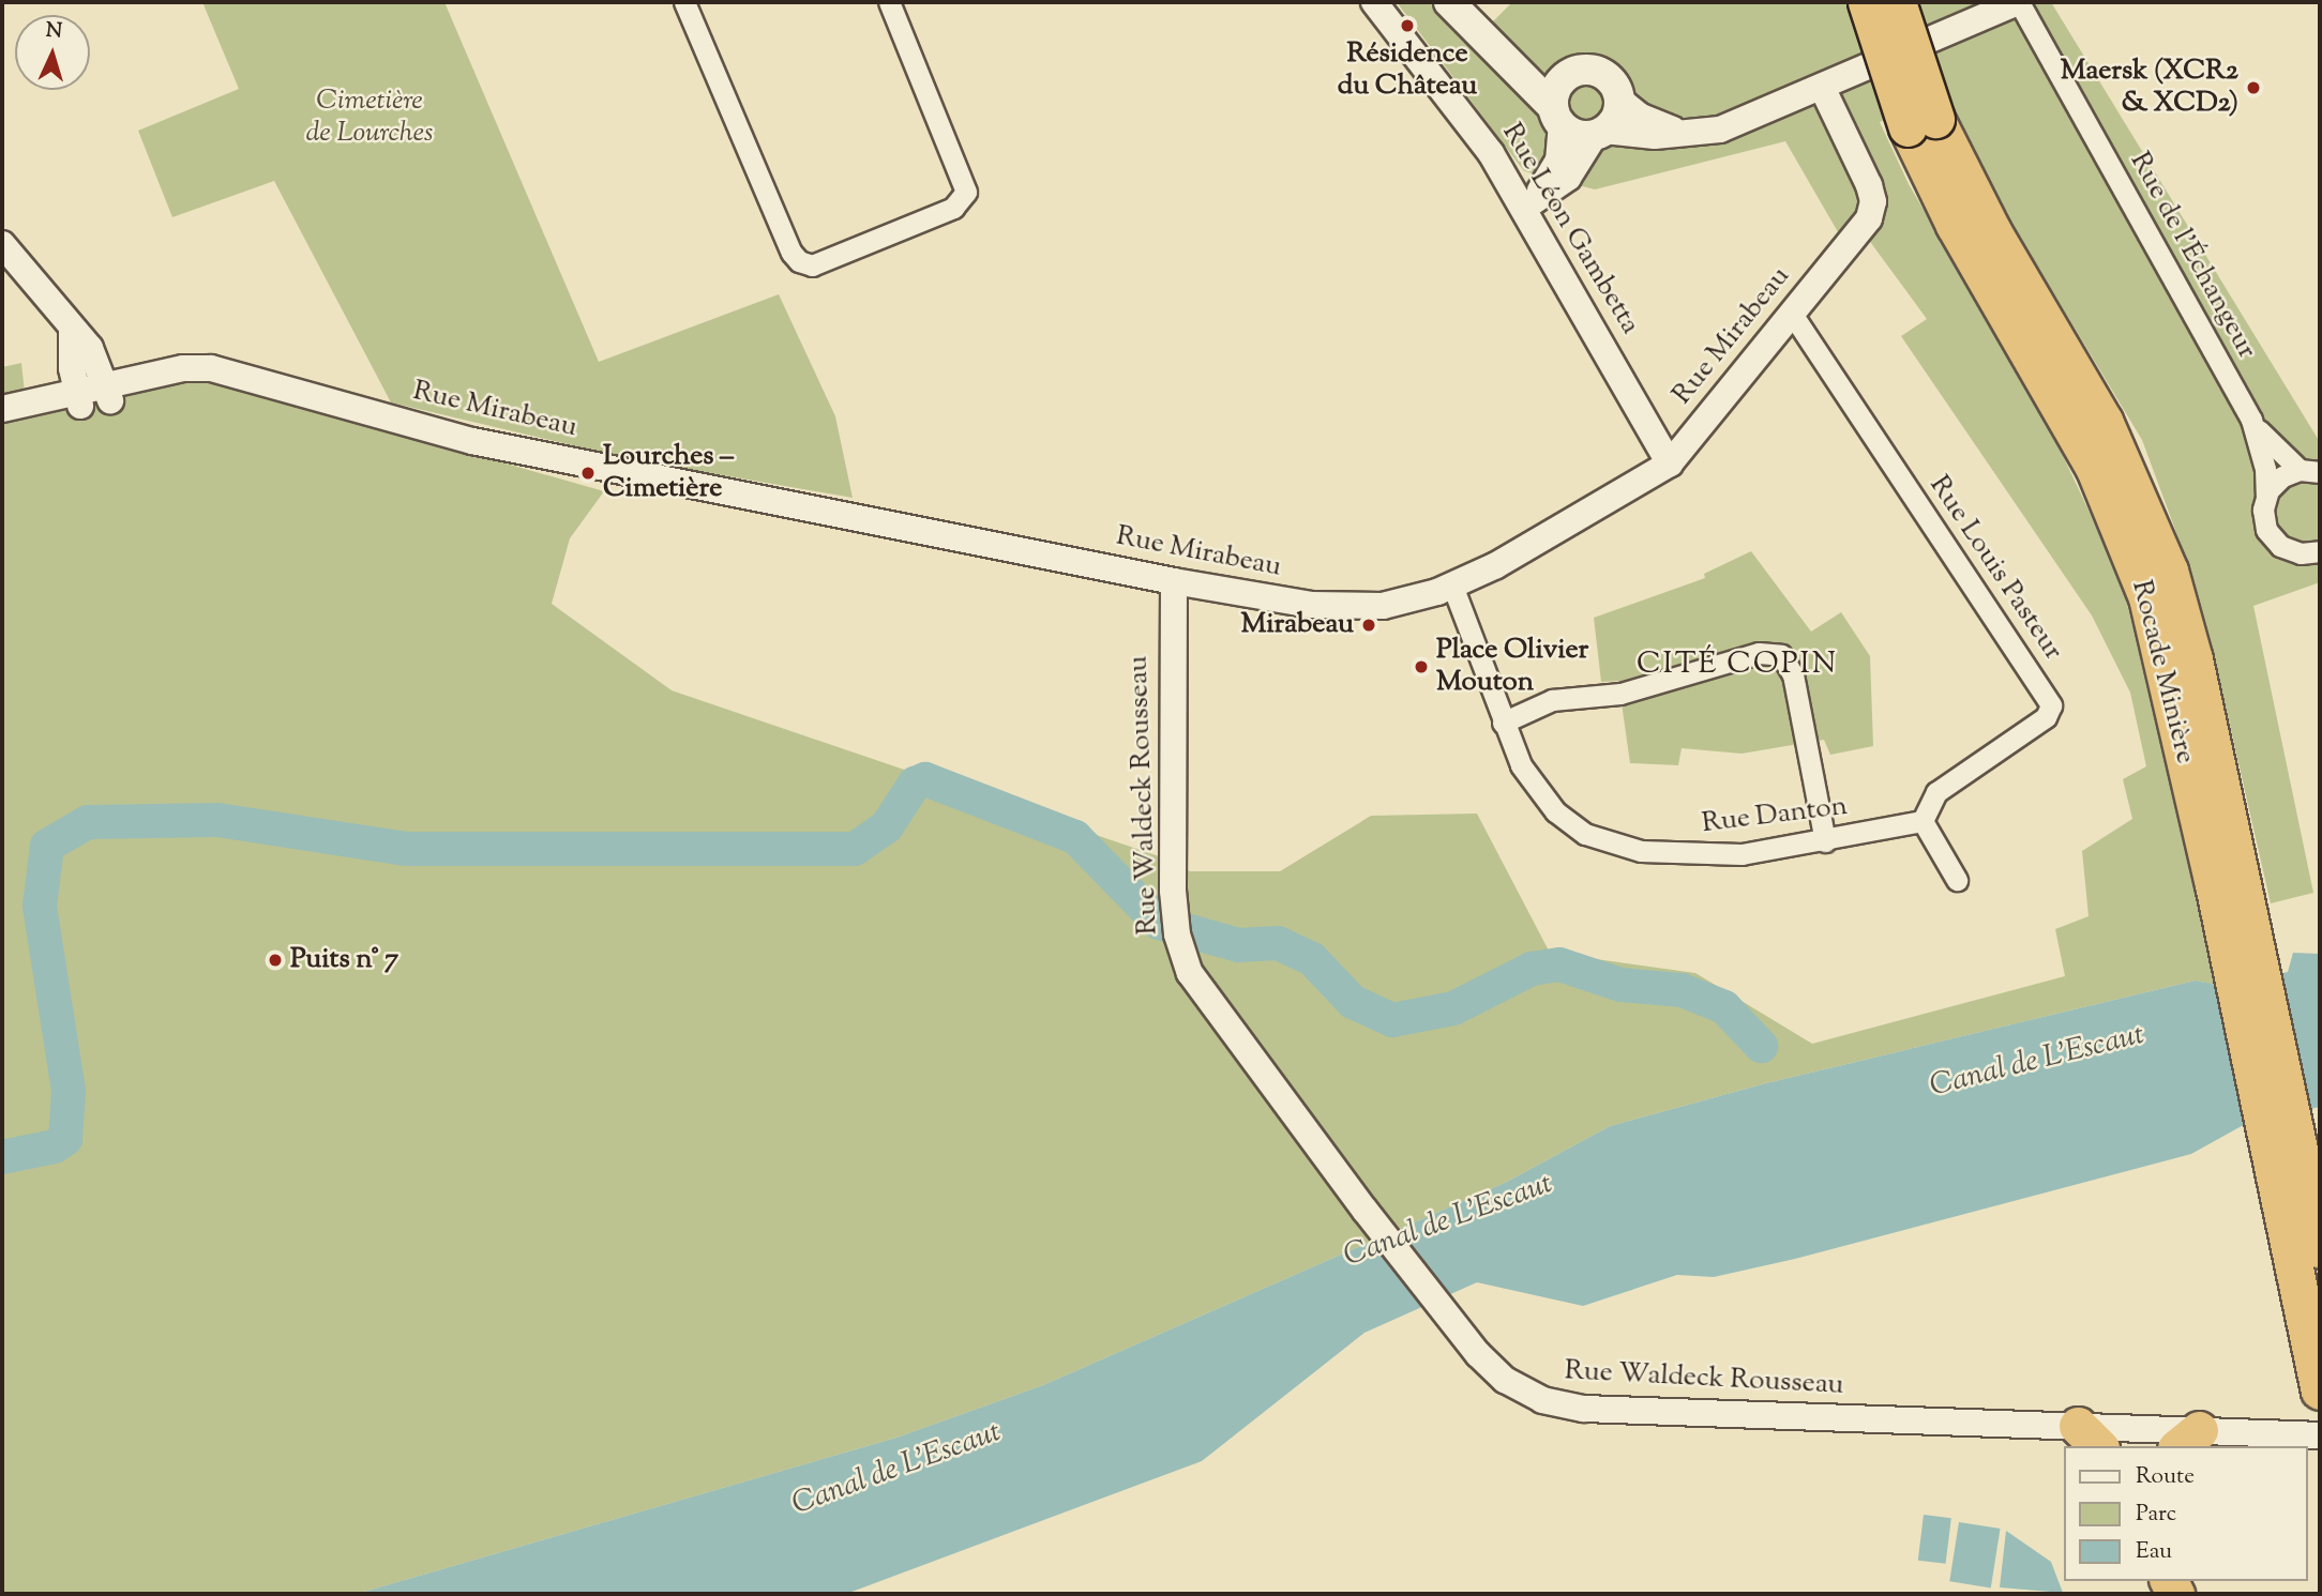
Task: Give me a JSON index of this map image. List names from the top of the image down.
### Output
{
  "streets": {
    "highway": ["Rocade Minière"],
    "street": [
      "Rue Léon Gambetta",
      "Rue de l'Échangeur",
      "Rue Mirabeau",
      "Rue Louis Pasteur",
      "Rue Waldeck Rousseau",
      "Rue Danton"
    ]
  },
  "crossings": [
    ["Rue Léon Gambetta", "Rue Mirabeau"],
    ["Rue Mirabeau", "Rue Louis Pasteur"],
    ["Rue Mirabeau", "Rue Waldeck Rousseau"],
    ["Rue Mirabeau", "Rue Danton"],
    ["Rue Louis Pasteur", "Rue Danton"]
  ],
  "districts": ["CITÉ COPIN"],
  "water": ["Canal de L'Escaut"],
  "parks": ["Cimetière de Lourches"],
  "places": [
    "Résidence du Château",
    "Maersk (XCR2 & XCD2)",
    "Lourches – Cimetière",
    "Mirabeau",
    "Place Olivier Mouton",
    "Puits n° 7"
  ],
  "legend": ["Route", "Parc", "Eau"],
  "north": "top"
}
